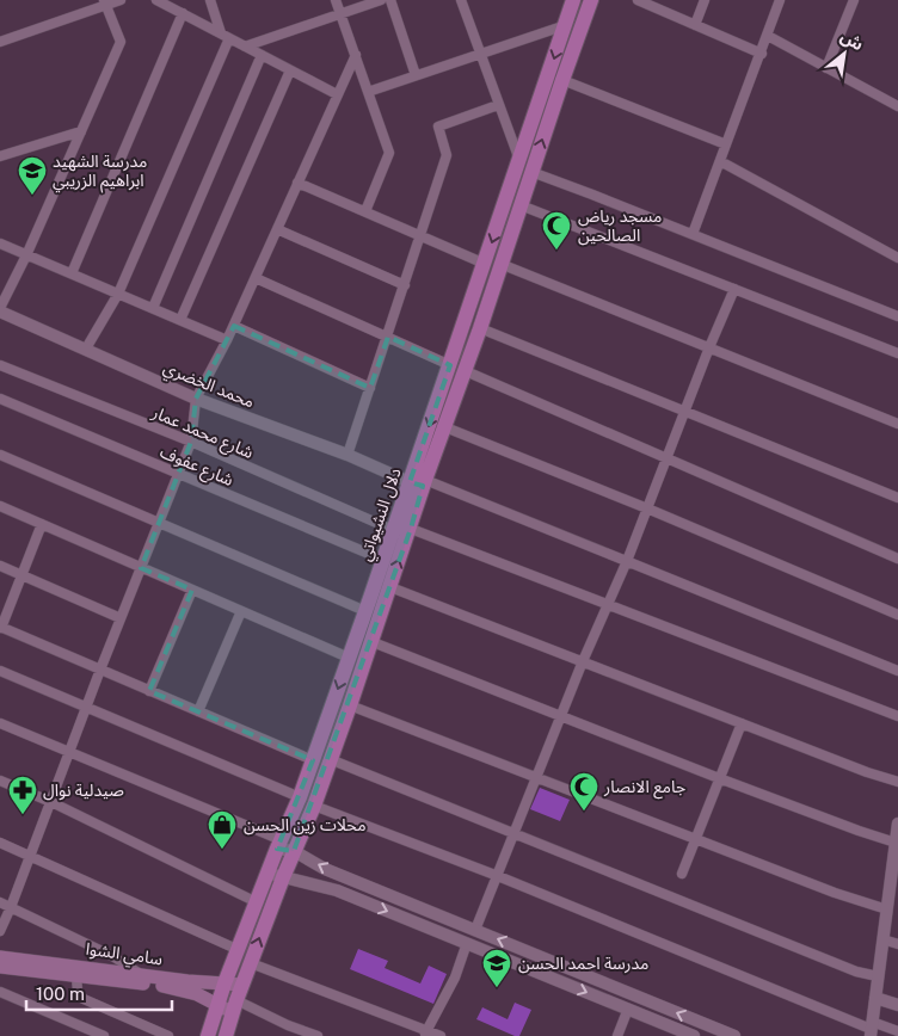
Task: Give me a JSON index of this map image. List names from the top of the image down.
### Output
{
  "streets": {
    "main road": ["دلال النشيواتي", "سامي الشوا"],
    "street": ["محمد الخضري", "شارع محمد عمار", "شارع عفوف"]
  },
  "crossings": [
    ["محمد الخضري", "دلال النشيواتي"],
    ["شارع محمد عمار", "دلال النشيواتي"],
    ["شارع عفوف", "دلال النشيواتي"],
    ["دلال النشيواتي", "سامي الشوا"]
  ],
  "places": {
    "school or university": ["مدرسة الشهيد ابراهيم الزريبي", "مدرسة احمد الحسن"],
    "mosque": ["مسجد رياض الصالحين", "جامع الانصار"],
    "pharmacy": ["صيدلية نوال"],
    "shop": ["محلات زين الحسن"]
  },
  "scale_bar": "100 m",
  "north": "top right"
}
